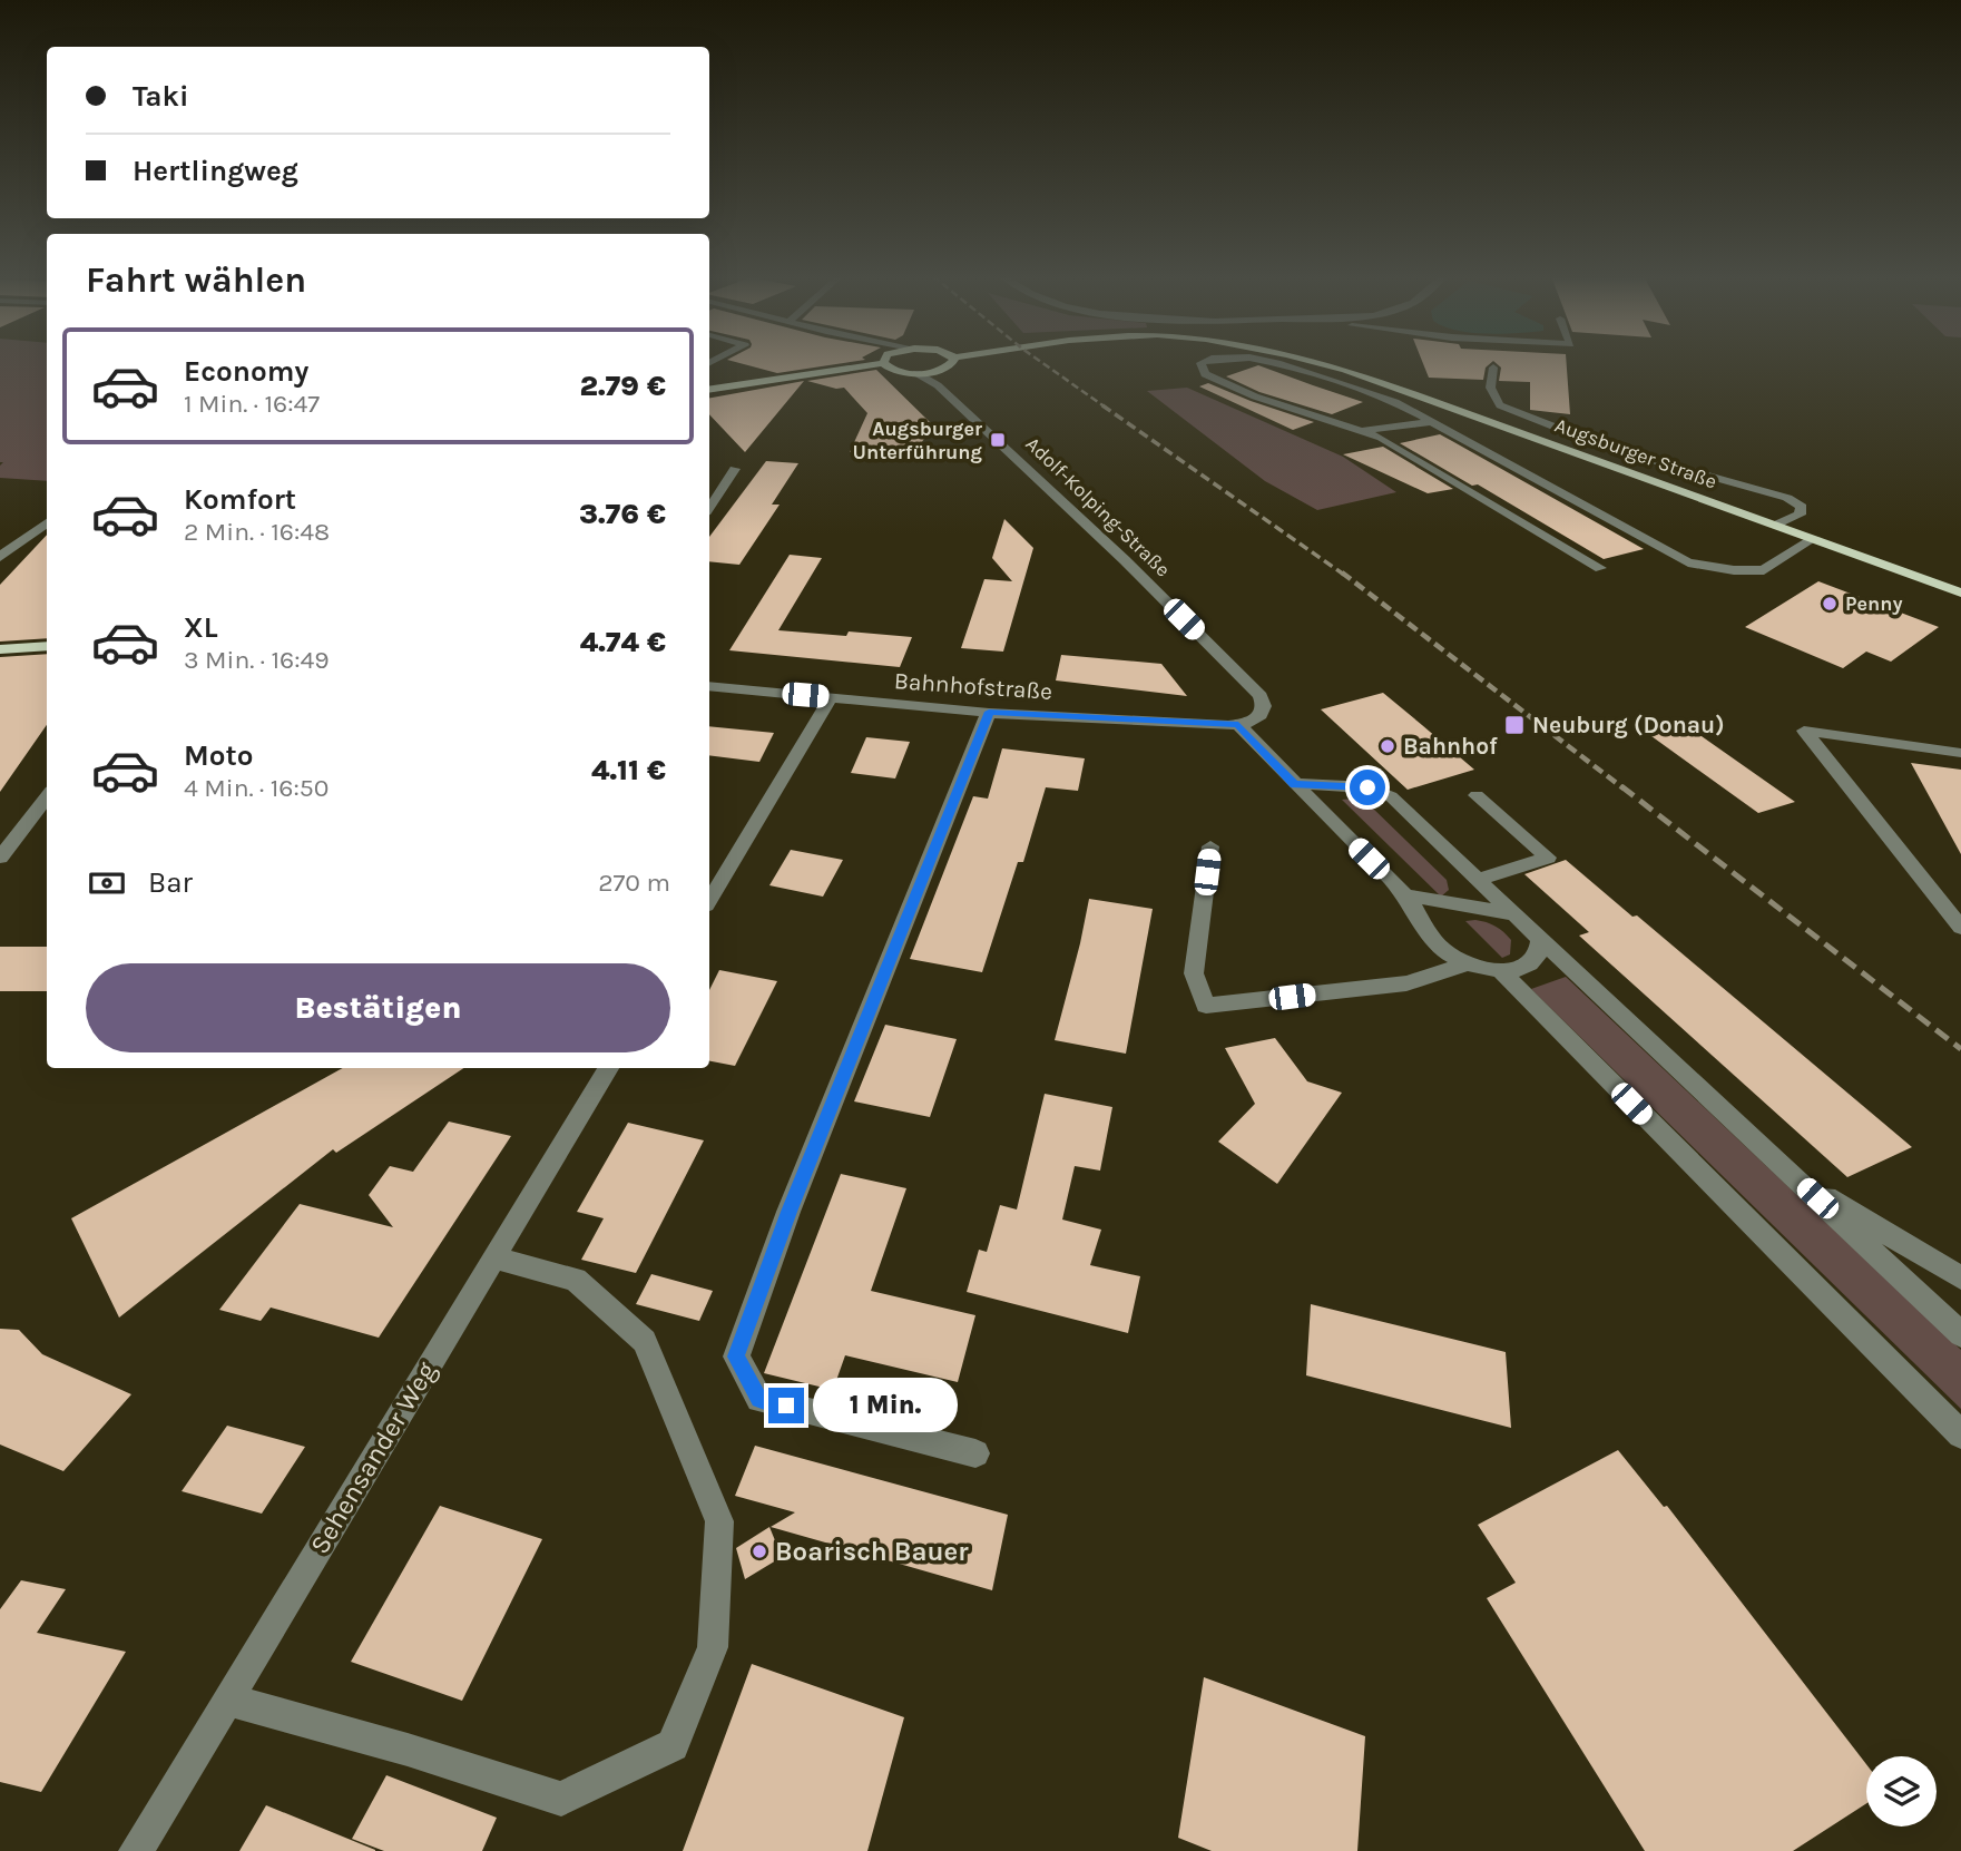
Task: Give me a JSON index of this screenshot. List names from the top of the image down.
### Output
{
  "streets": {
    "main road": ["Augsburger Straße"],
    "street": ["Adolf-Kolping-Straße", "Bahnhofstraße", "Sehensander Weg"]
  },
  "crossings": [
    ["Adolf-Kolping-Straße", "Bahnhofstraße"]
  ],
  "places": {
    "transit": ["Augsburger Unterführung", "Neuburg (Donau)"],
    "other": ["Penny", "Bahnhof", "Boarisch Bauer"]
  },
  "page": {
    "banner": ["Taki", "Hertlingweg"],
    "heading": "Fahrt wählen",
    "list": [
      {
        "name": "Economy",
        "note": "1 Min. · 16:47",
        "value": "2.79 €"
      },
      {
        "name": "Komfort",
        "note": "2 Min. · 16:48",
        "value": "3.76 €"
      },
      {
        "name": "XL",
        "note": "3 Min. · 16:49",
        "value": "4.74 €"
      },
      {
        "name": "Moto",
        "note": "4 Min. · 16:50",
        "value": "4.11 €"
      }
    ],
    "pay": ["Bar", "270 m"],
    "buttons": "Bestätigen",
    "bubble": "1 Min."
  }
}
